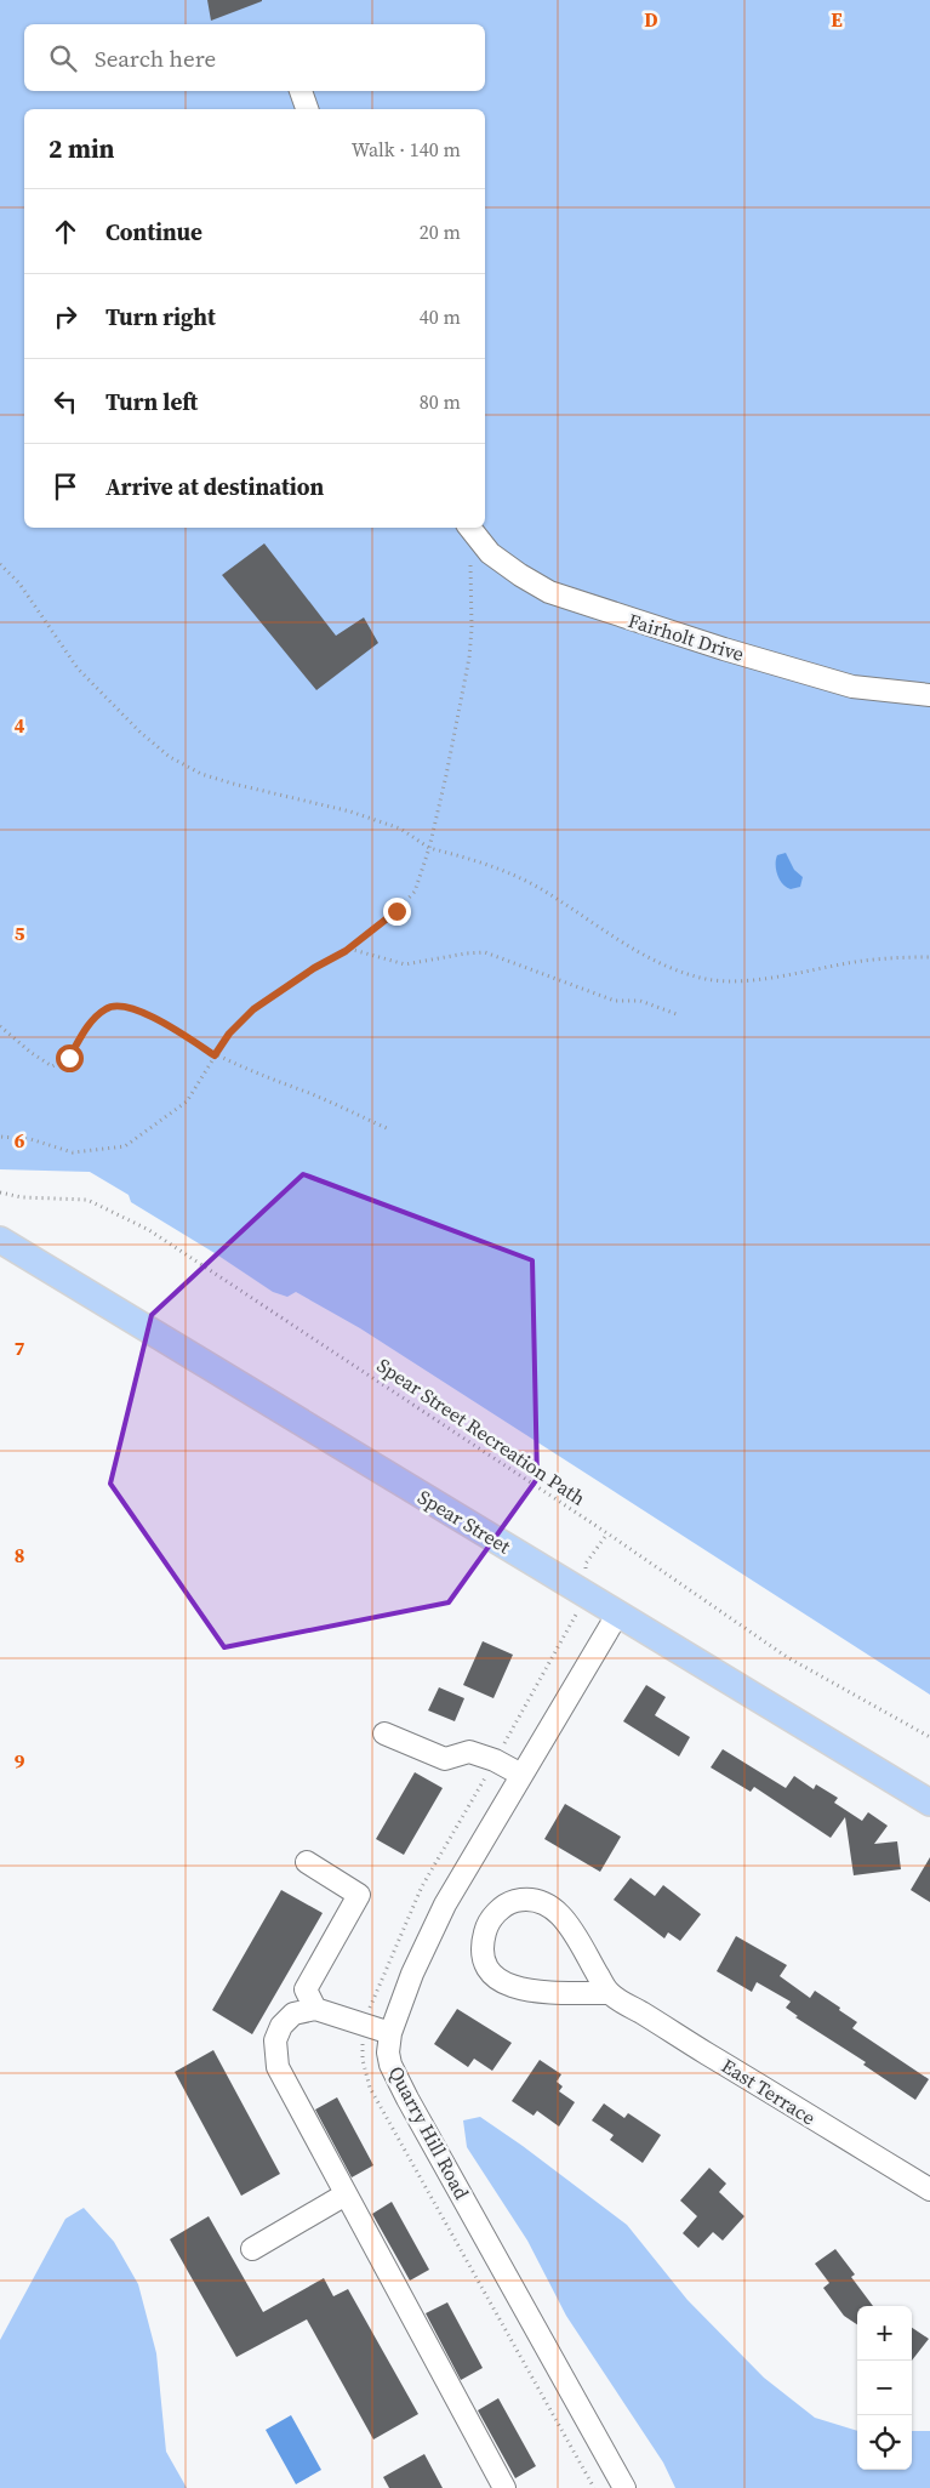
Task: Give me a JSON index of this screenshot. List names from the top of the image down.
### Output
{
  "streets": {
    "main road": ["Spear Street"],
    "street": ["Fairholt Drive", "East Terrace", "Quarry Hill Road"],
    "path": ["Spear Street Recreation Path"]
  },
  "crossings": [
    ["Spear Street", "Quarry Hill Road"]
  ],
  "page": {
    "search": "Search here",
    "heading": ["2 min", "Walk · 140 m"],
    "list": [
      ["Continue", "20 m"],
      ["Turn right", "40 m"],
      ["Turn left", "80 m"],
      "Arrive at destination"
    ],
    "map_buttons": ["+", "−"]
  },
  "grid": {
    "columns": ["D", "E"],
    "rows": [
      "4",
      "5",
      "6",
      "7",
      "8",
      "9"
    ]
  }
}
